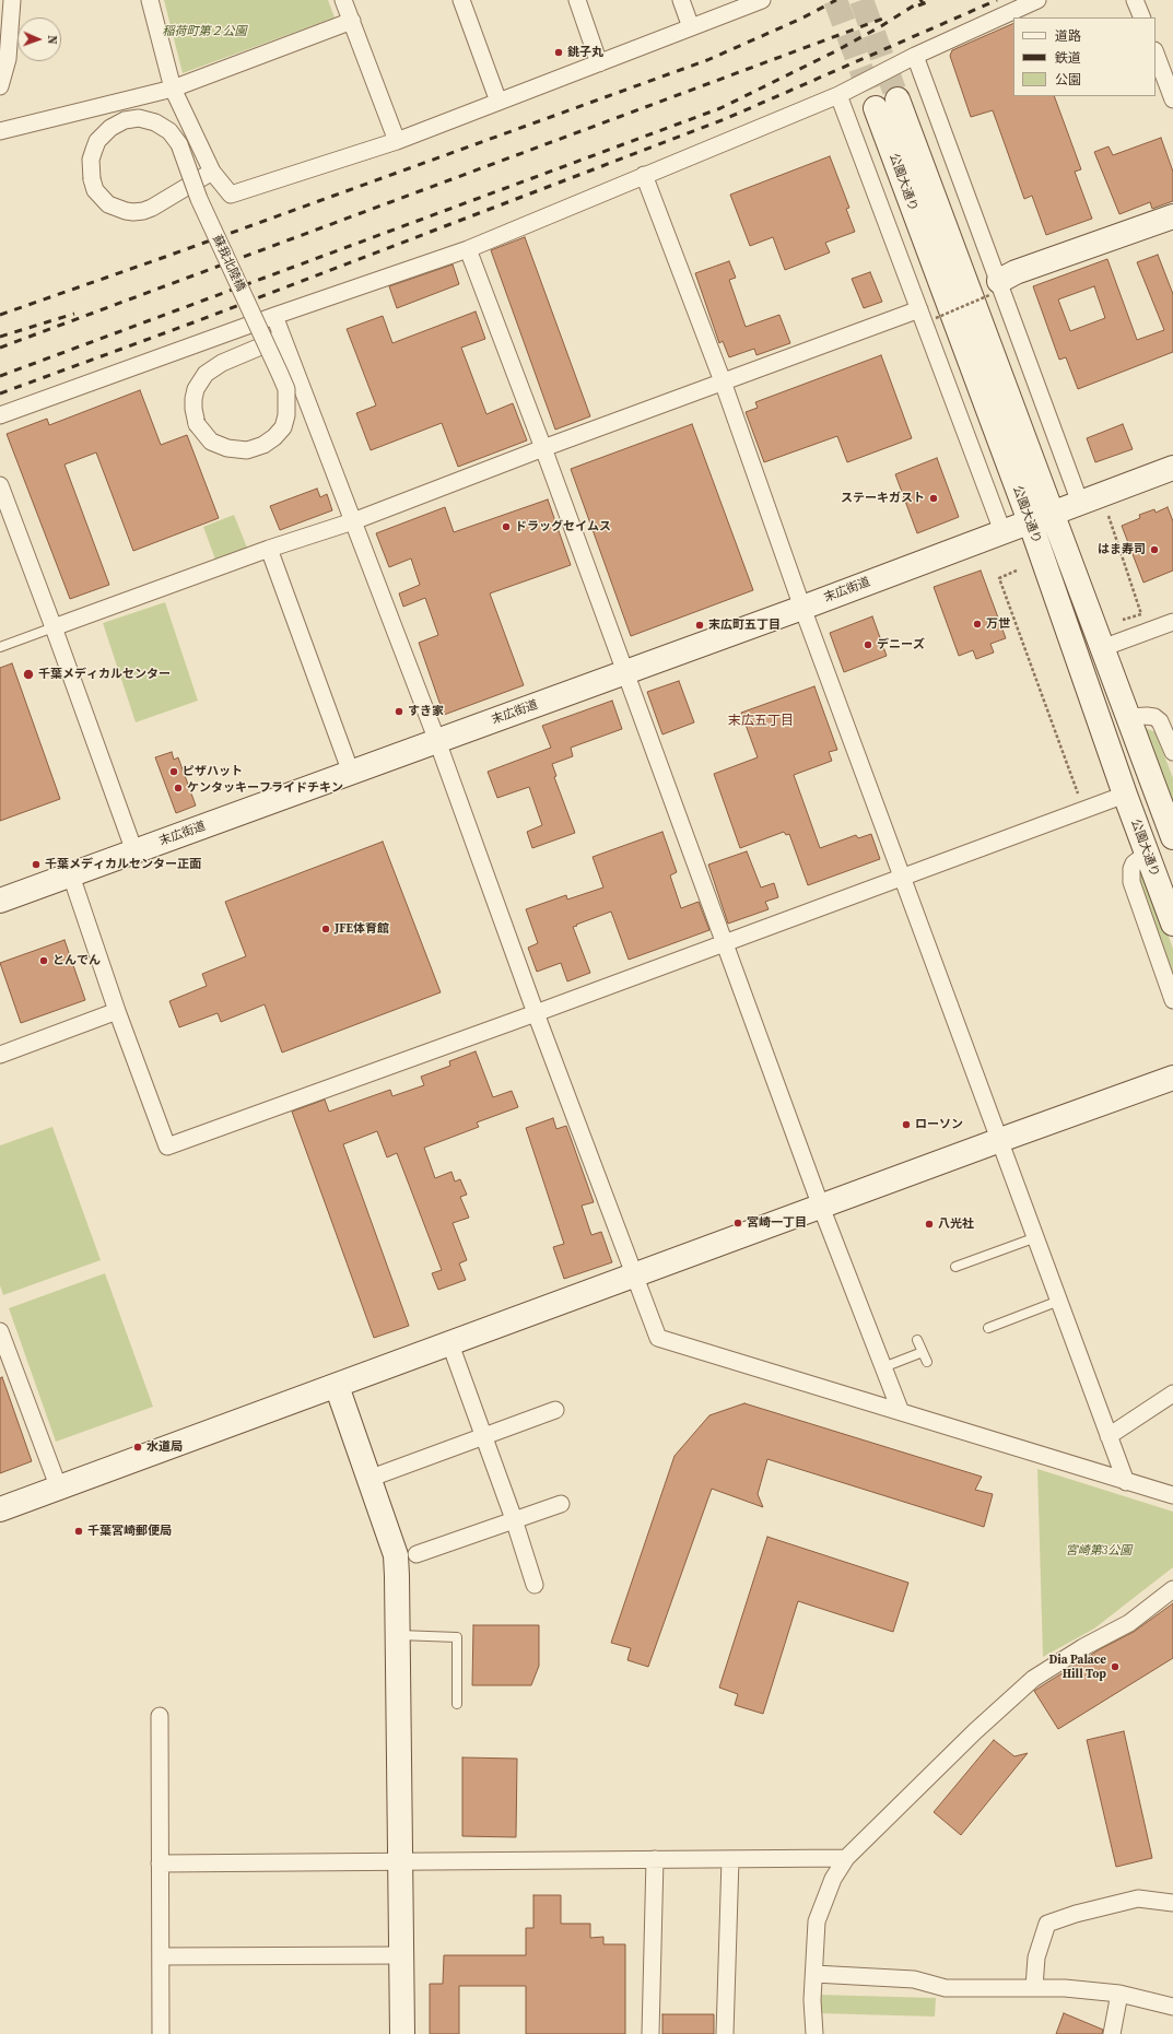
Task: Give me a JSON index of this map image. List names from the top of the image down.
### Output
{
  "streets": {
    "street": ["公園大通り", "蘇我北陸橋", "末広街道"]
  },
  "crossings": [
    ["公園大通り", "末広街道"]
  ],
  "districts": ["末広五丁目"],
  "parks": ["稲荷町第２公園", "宮崎第3公園"],
  "places": [
    "銚子丸",
    "ステーキガスト",
    "ドラッグセイムス",
    "はま寿司",
    "万世",
    "末広町五丁目",
    "デニーズ",
    "千葉メディカルセンター",
    "すき家",
    "ピザハット",
    "ケンタッキーフライドチキン",
    "千葉メディカルセンター正面",
    "JFE体育館",
    "とんでん",
    "ローソン",
    "宮崎一丁目",
    "八光社",
    "水道局",
    "千葉宮崎郵便局",
    "Dia Palace Hill Top"
  ],
  "legend": ["道路", "鉄道", "公園"],
  "north": "right"
}
